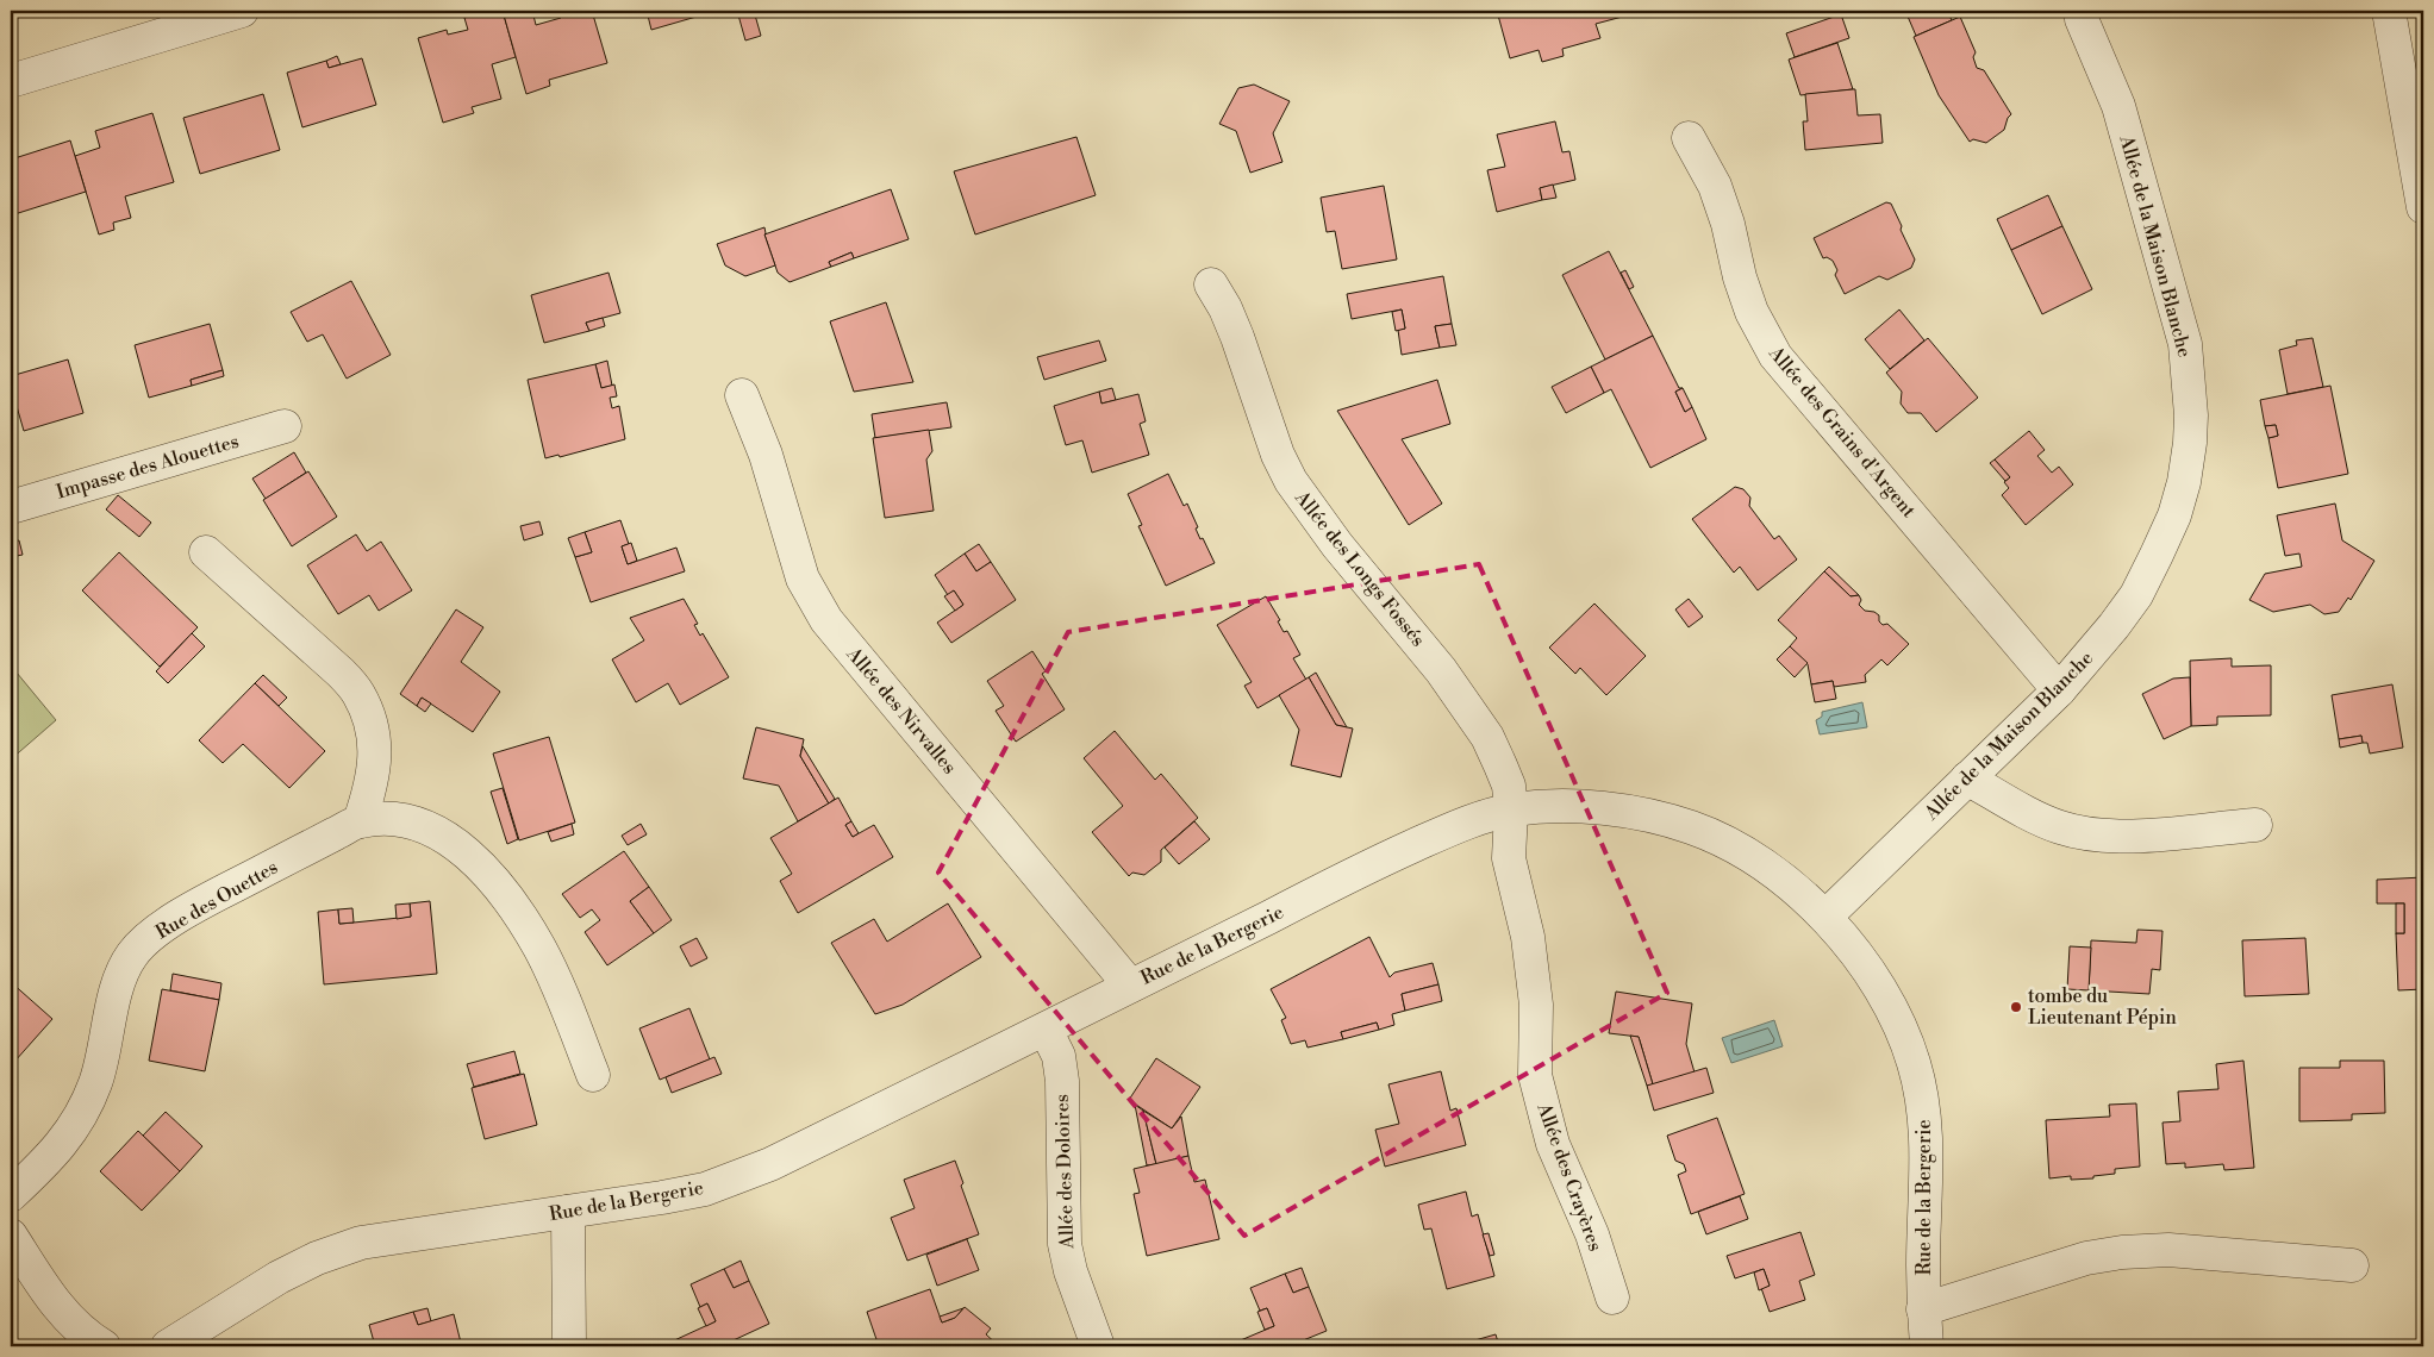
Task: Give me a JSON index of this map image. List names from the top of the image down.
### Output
{
  "streets": {
    "street": [
      "Allée de la Maison Blanche",
      "Allée des Grains d'Argent",
      "Impasse des Alouettes",
      "Allée des Longs Fossés",
      "Allée des Nirvalles",
      "Rue des Ouettes",
      "Rue de la Bergerie",
      "Allée des Doloires",
      "Allée des Crayères"
    ]
  },
  "crossings": [
    ["Allée de la Maison Blanche", "Allée des Grains d'Argent"],
    ["Allée de la Maison Blanche", "Rue de la Bergerie"],
    ["Allée des Longs Fossés", "Rue de la Bergerie"],
    ["Allée des Longs Fossés", "Allée des Crayères"],
    ["Allée des Nirvalles", "Rue de la Bergerie"],
    ["Rue de la Bergerie", "Allée des Doloires"],
    ["Rue de la Bergerie", "Allée des Crayères"]
  ],
  "places": ["tombe du Lieutenant Pépin"]
}
